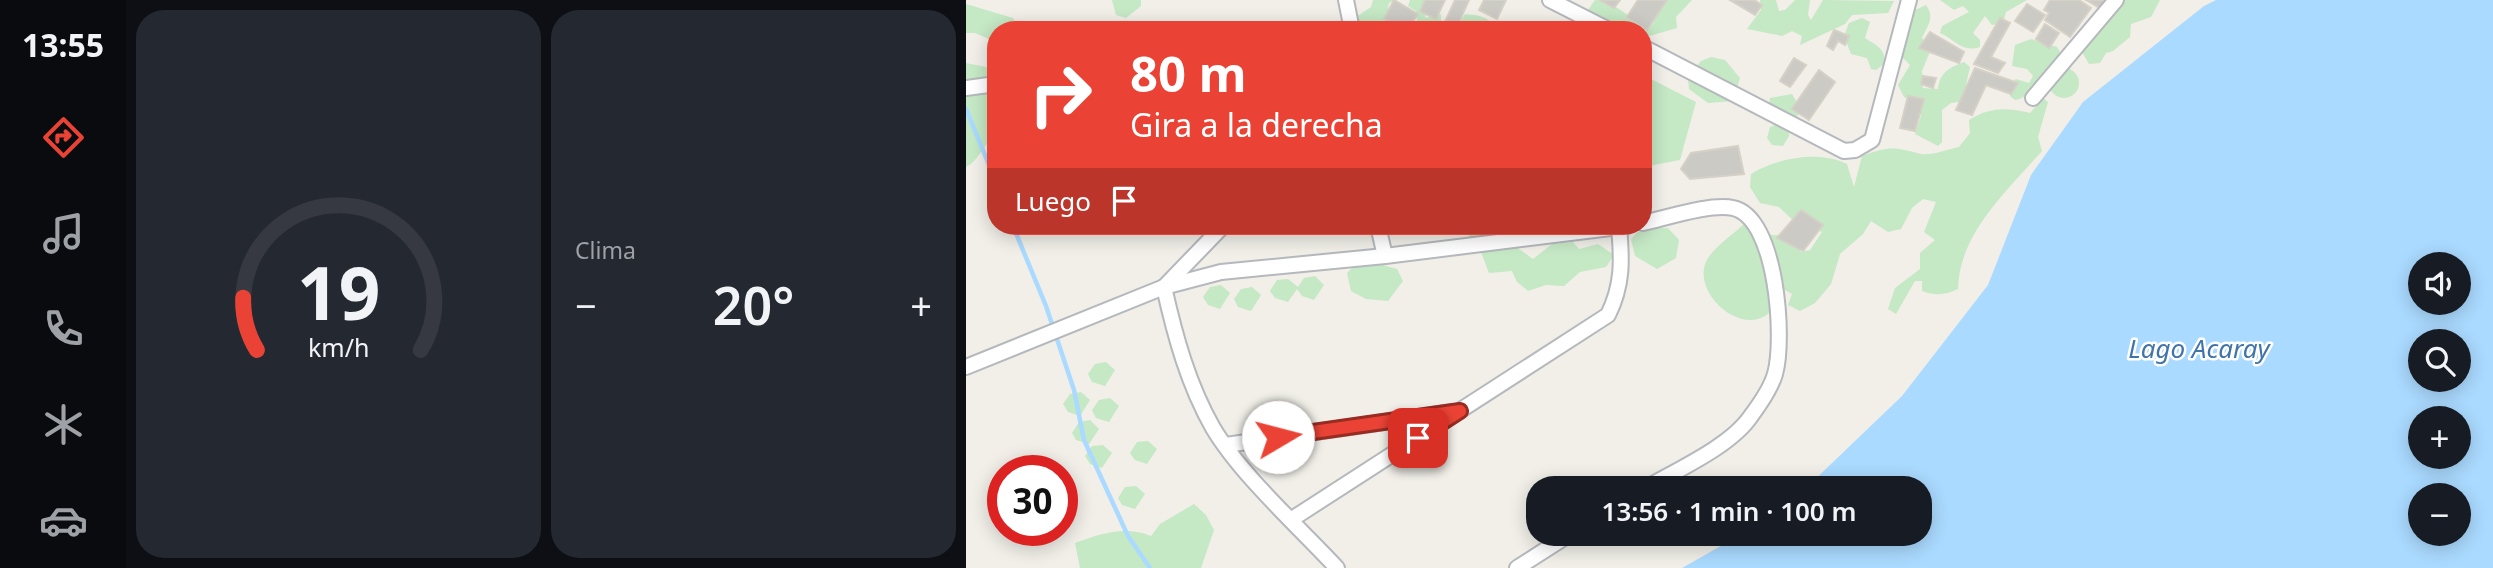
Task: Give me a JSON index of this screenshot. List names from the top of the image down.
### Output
{
  "water": ["Lago Acaray"],
  "page": {
    "tabs": "13:55",
    "tile": "Clima",
    "turn": ["80 m", "Gira a la derecha"],
    "then": "Luego",
    "map_buttons": ["+", "−"],
    "heat": ["−", "20°", "+"],
    "limit": "30",
    "trip": "13:56 · 1 min · 100 m",
    "gauge": ["19", "km/h"]
  }
}
